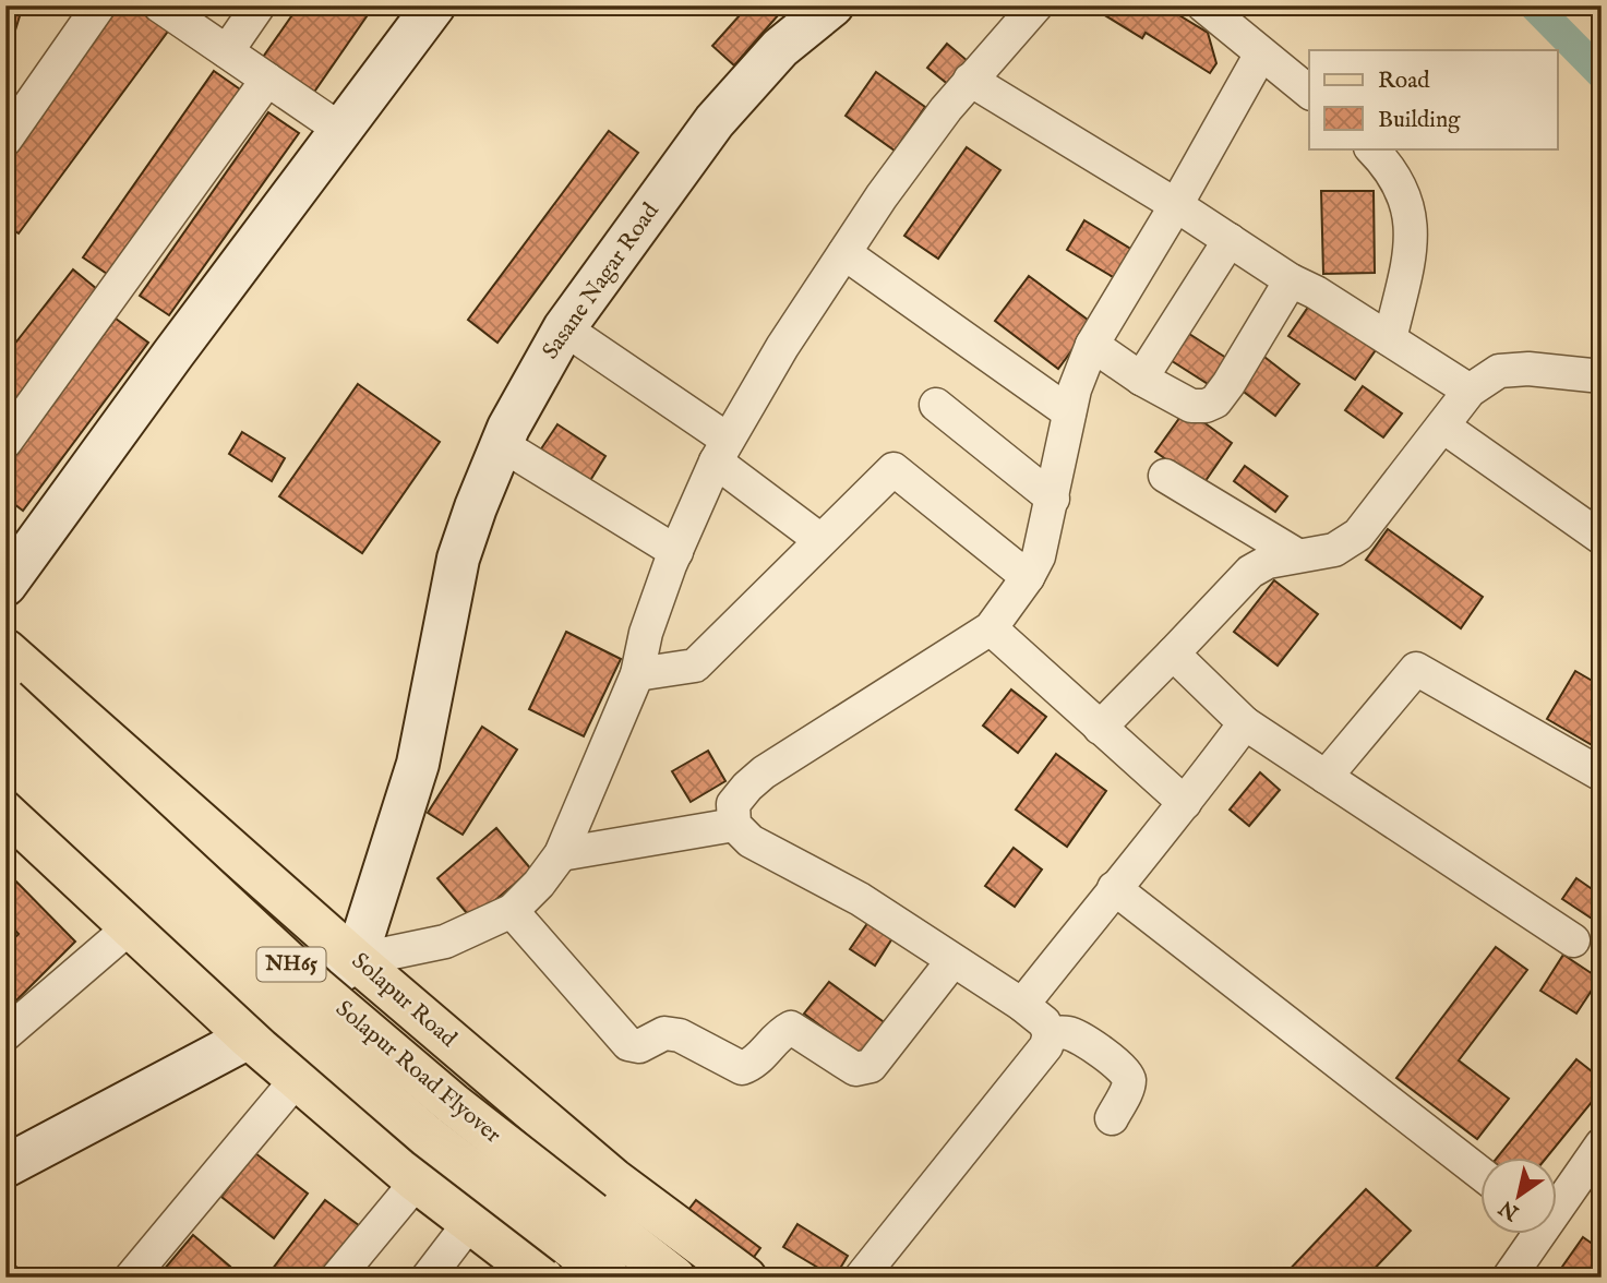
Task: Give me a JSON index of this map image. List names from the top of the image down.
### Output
{
  "streets": {
    "main road": ["NH65", "Solapur Road", "Solapur Road Flyover"],
    "street": ["Sasane Nagar Road"]
  },
  "crossings": [
    ["Sasane Nagar Road", "Solapur Road"]
  ],
  "legend": ["Road", "Building"],
  "north": "bottom left"
}
